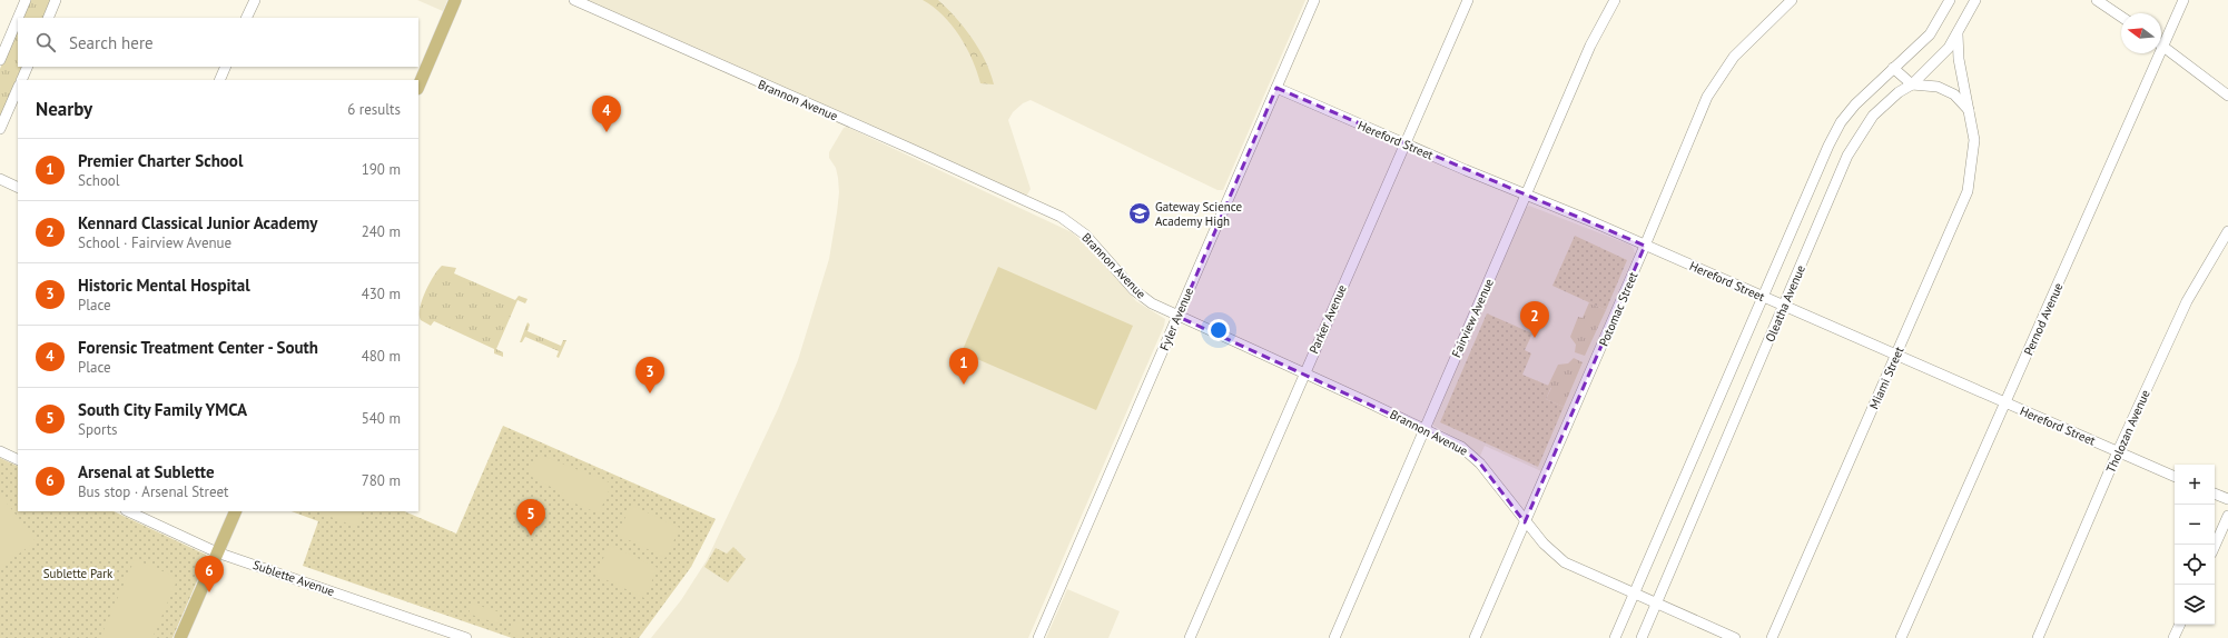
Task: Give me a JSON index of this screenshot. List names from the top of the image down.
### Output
{
  "streets": {
    "street": [
      "Brannon Avenue",
      "Hereford Street",
      "Oleatha Avenue",
      "Potomac Street",
      "Fairview Avenue",
      "Fyler Avenue",
      "Parker Avenue",
      "Pernod Avenue",
      "Miami Street",
      "Tholozan Avenue",
      "Sublette Avenue"
    ]
  },
  "crossings": [
    ["Brannon Avenue", "Oleatha Avenue"],
    ["Brannon Avenue", "Potomac Street"],
    ["Brannon Avenue", "Fairview Avenue"],
    ["Brannon Avenue", "Fyler Avenue"],
    ["Brannon Avenue", "Parker Avenue"],
    ["Hereford Street", "Oleatha Avenue"],
    ["Hereford Street", "Potomac Street"],
    ["Hereford Street", "Fairview Avenue"],
    ["Hereford Street", "Fyler Avenue"],
    ["Hereford Street", "Parker Avenue"],
    ["Hereford Street", "Pernod Avenue"],
    ["Hereford Street", "Miami Street"],
    ["Hereford Street", "Tholozan Avenue"],
    ["Oleatha Avenue", "Miami Street"]
  ],
  "parks": ["Sublette Park"],
  "places": {
    "school or university": ["Gateway Science Academy High"]
  },
  "north": "left",
  "page": {
    "search": "Search here",
    "heading": ["Nearby", "6 results"],
    "pins": [
      "4",
      "2",
      "1",
      "3",
      "5",
      "6"
    ],
    "list": [
      {
        "mark": "1",
        "name": "Premier Charter School",
        "note": "School",
        "value": "190 m"
      },
      {
        "mark": "2",
        "name": "Kennard Classical Junior Academy",
        "note": "School · Fairview Avenue",
        "value": "240 m"
      },
      {
        "mark": "3",
        "name": "Historic Mental Hospital",
        "note": "Place",
        "value": "430 m"
      },
      {
        "mark": "4",
        "name": "Forensic Treatment Center - South",
        "note": "Place",
        "value": "480 m"
      },
      {
        "mark": "5",
        "name": "South City Family YMCA",
        "note": "Sports",
        "value": "540 m"
      },
      {
        "mark": "6",
        "name": "Arsenal at Sublette",
        "note": "Bus stop · Arsenal Street",
        "value": "780 m"
      }
    ],
    "map_buttons": ["+", "−"]
  }
}
